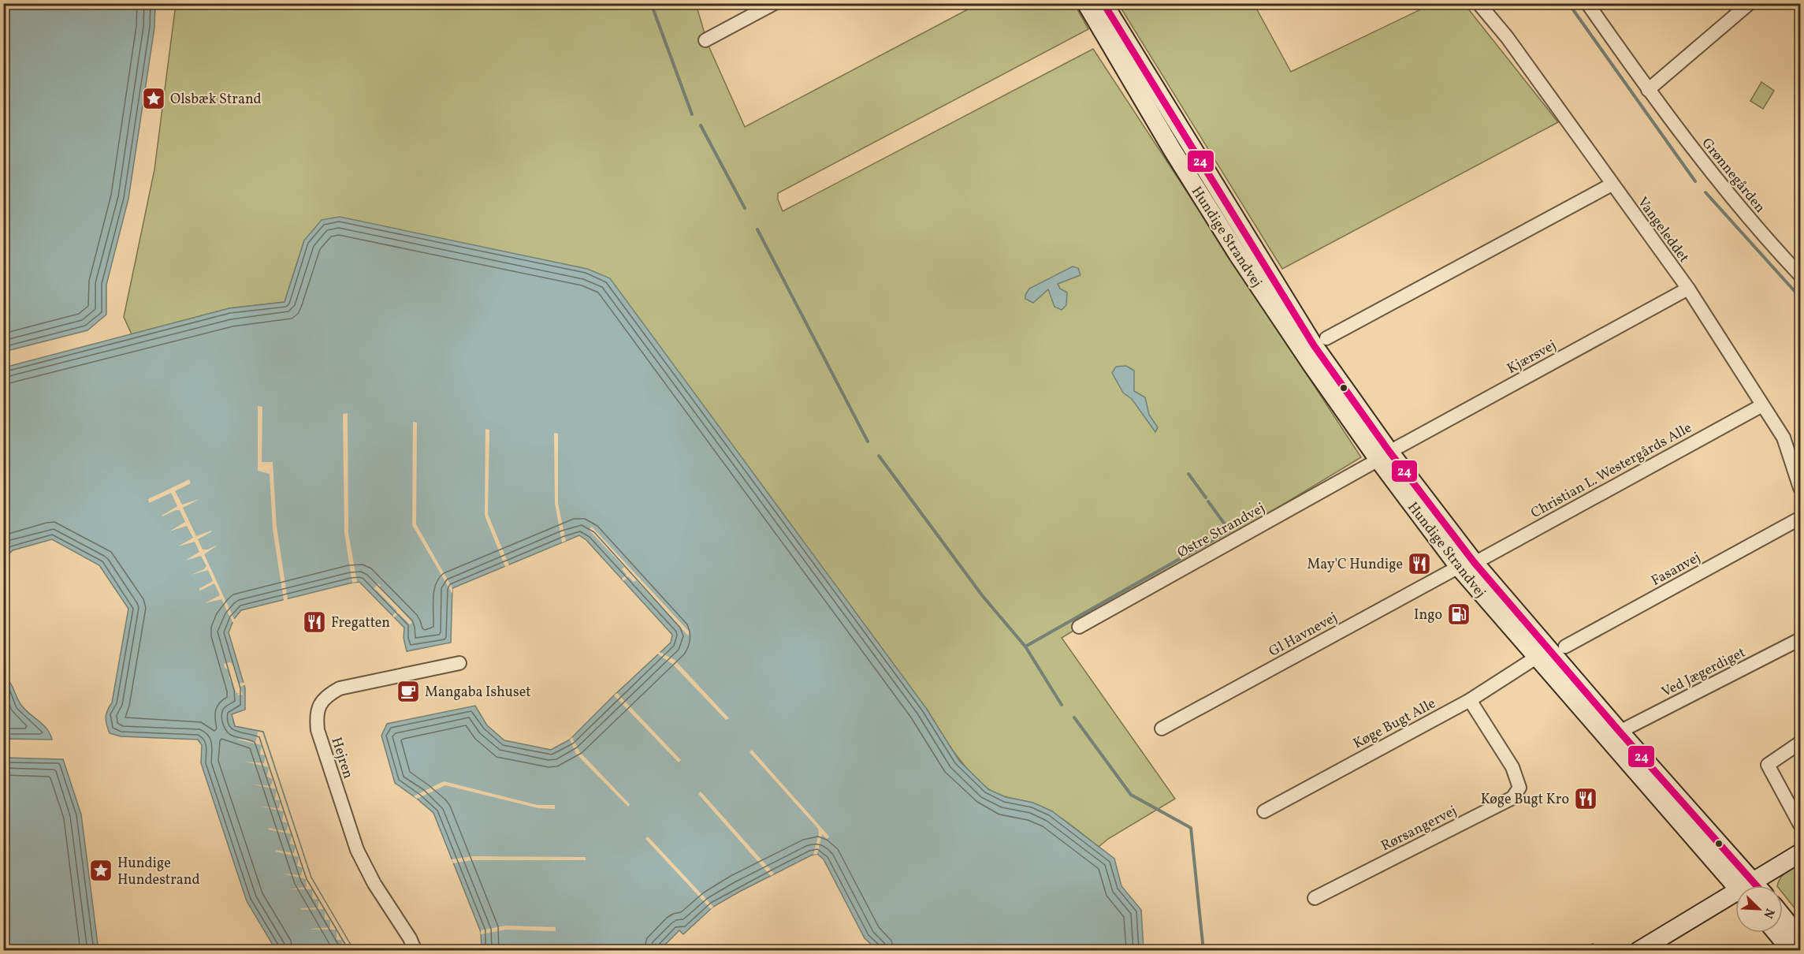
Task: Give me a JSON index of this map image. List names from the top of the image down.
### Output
{
  "streets": {
    "main road": ["Hundige Strandvej"],
    "street": [
      "Grønnegården",
      "Vangeleddet",
      "Kjærsvej",
      "Christian L. Westergårds Alle",
      "Østre Strandvej",
      "Fasanvej",
      "Gl Havnevej",
      "Ved Jægerdiget",
      "Køge Bugt Alle",
      "Hejren",
      "Rørsangervej"
    ]
  },
  "crossings": [
    ["Vangeleddet", "Kjærsvej"],
    ["Vangeleddet", "Christian L. Westergårds Alle"],
    ["Hundige Strandvej", "Kjærsvej"],
    ["Hundige Strandvej", "Christian L. Westergårds Alle"],
    ["Hundige Strandvej", "Østre Strandvej"],
    ["Hundige Strandvej", "Gl Havnevej"],
    ["Hundige Strandvej", "Ved Jægerdiget"],
    ["Hundige Strandvej", "Køge Bugt Alle"],
    ["Kjærsvej", "Østre Strandvej"],
    ["Christian L. Westergårds Alle", "Gl Havnevej"],
    ["Køge Bugt Alle", "Rørsangervej"]
  ],
  "places": {
    "place": ["Olsbæk Strand", "Hundige Hundestrand"],
    "restaurant": ["May'C Hundige", "Fregatten", "Køge Bugt Kro"],
    "fuel station": ["Ingo"],
    "cafe": ["Mangaba Ishuset"]
  },
  "lines": ["transit line 24"],
  "north": "bottom right"
}
